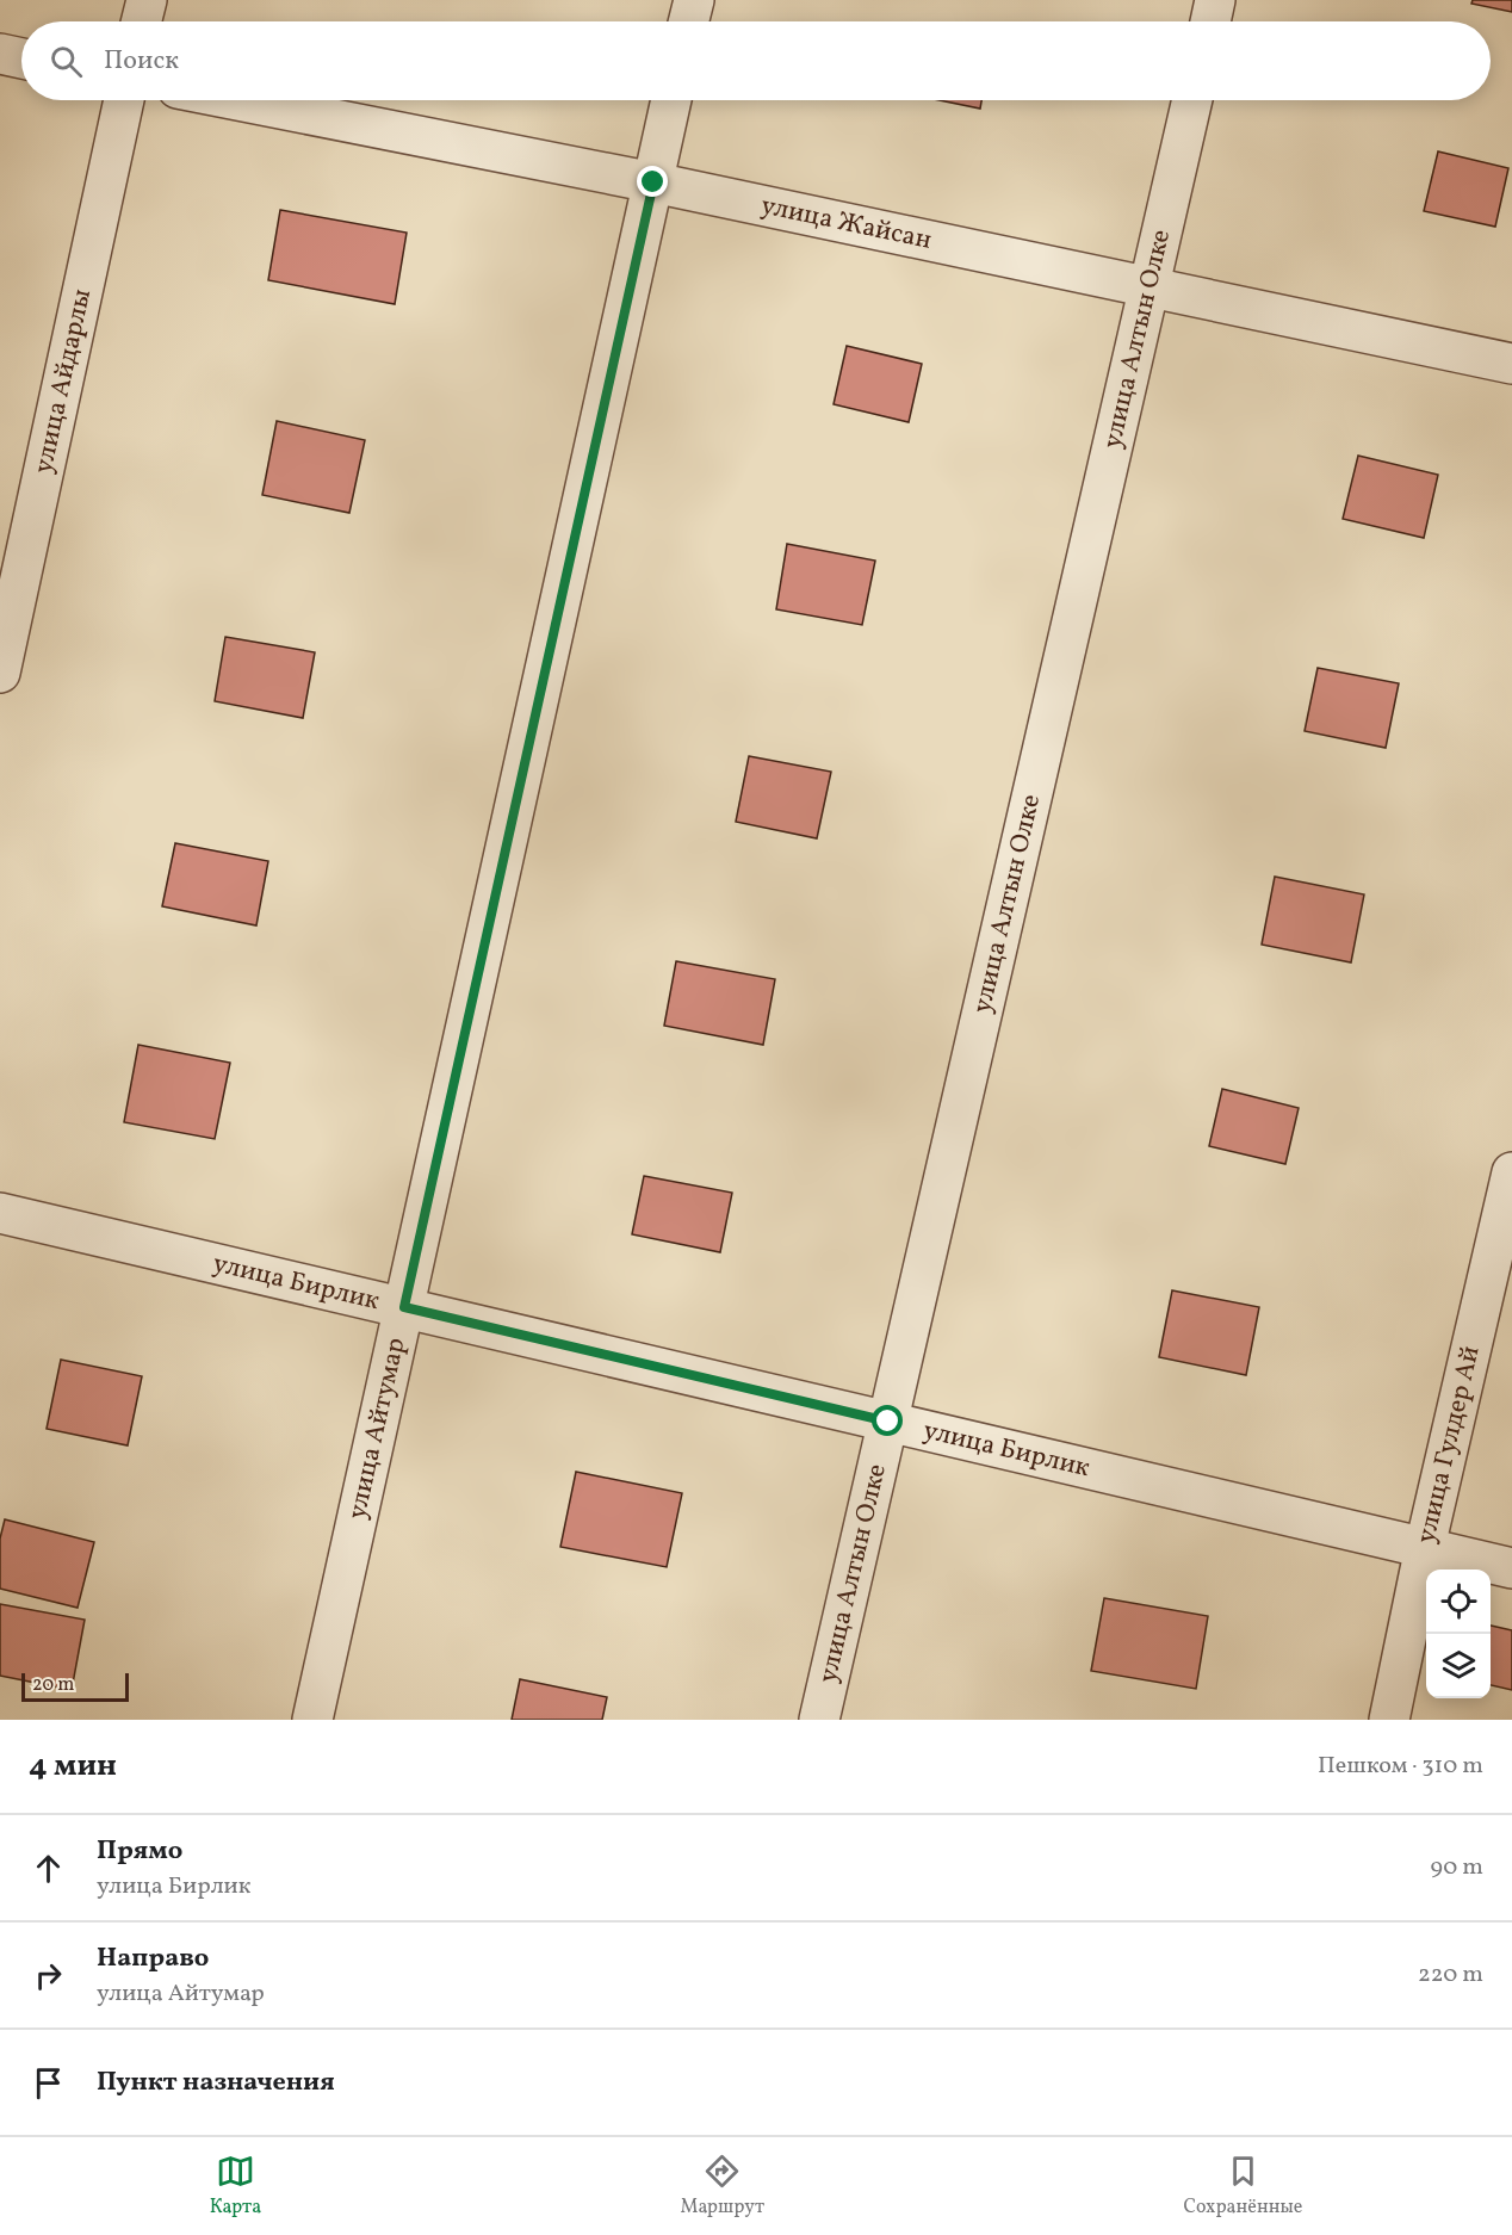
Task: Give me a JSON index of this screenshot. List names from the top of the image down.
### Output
{
  "streets": {
    "street": [
      "улица Жайсан",
      "улица Алтын Олке",
      "улица Айдарлы",
      "улица Бирлик",
      "улица Айтумар",
      "улица Гулдер Ай"
    ]
  },
  "crossings": [
    ["улица Жайсан", "улица Алтын Олке"],
    ["улица Жайсан", "улица Айтумар"],
    ["улица Алтын Олке", "улица Бирлик"],
    ["улица Бирлик", "улица Айтумар"],
    ["улица Бирлик", "улица Гулдер Ай"]
  ],
  "scale_bar": "20 m",
  "page": {
    "search": "Поиск",
    "scale": "20 m",
    "heading": ["4 мин", "Пешком · 310 m"],
    "list": [
      ["Прямо", "улица Бирлик", "90 m"],
      ["Направо", "улица Айтумар", "220 m"],
      "Пункт назначения"
    ],
    "nav": ["Карта", "Маршрут", "Сохранённые"]
  }
}
